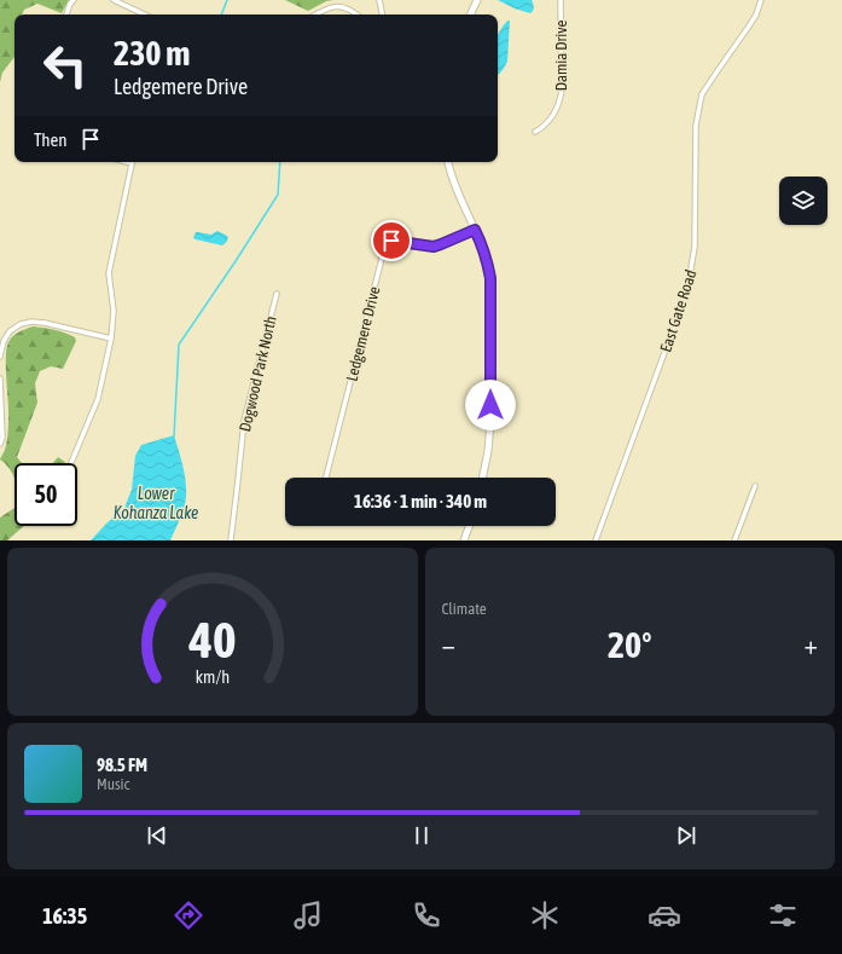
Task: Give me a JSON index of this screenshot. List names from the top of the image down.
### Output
{
  "streets": {
    "street": [
      "Damia Drive",
      "East Gate Road",
      "Ledgemere Drive",
      "Dogwood Park North"
    ]
  },
  "water": ["Lower Kohanza Lake"],
  "page": {
    "turn": ["230 m", "Ledgemere Drive"],
    "then": "Then",
    "limit": "50",
    "trip": "16:36 · 1 min · 340 m",
    "tile": "Climate",
    "heat": ["−", "20°", "+"],
    "song": ["98.5 FM", "Music"],
    "tabs": "16:35",
    "gauge": ["40", "km/h"]
  }
}
